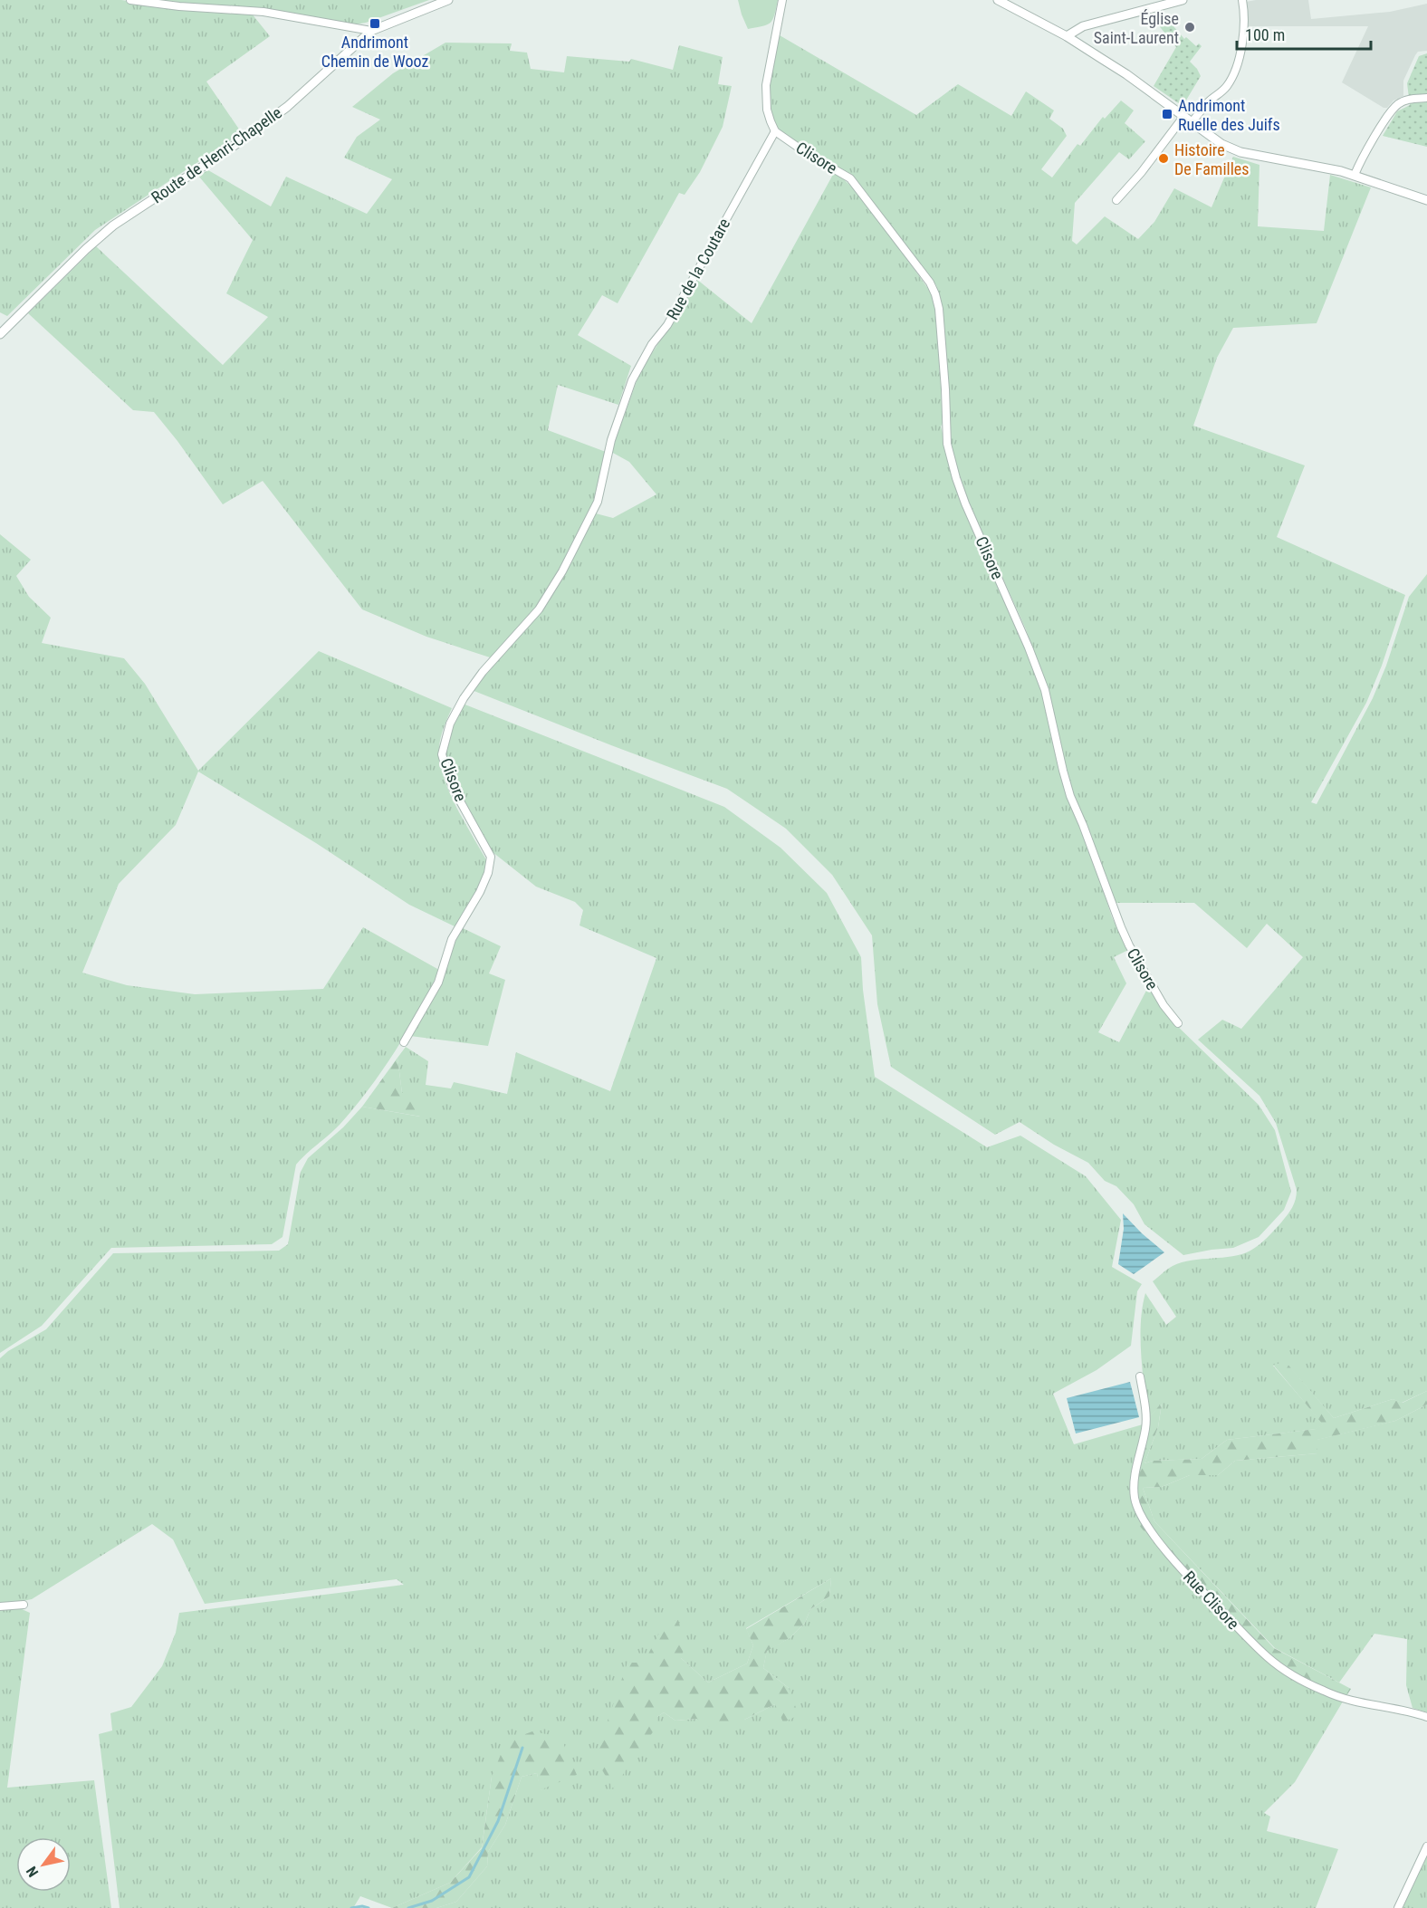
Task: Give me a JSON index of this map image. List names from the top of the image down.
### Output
{
  "streets": {
    "street": [
      "Route de Henri-Chapelle",
      "Clisore",
      "Rue de la Coutare",
      "Rue Clisore"
    ]
  },
  "crossings": [
    ["Clisore", "Rue de la Coutare"]
  ],
  "places": {
    "transit": ["Andrimont Chemin de Wooz", "Andrimont Ruelle des Juifs"],
    "other": ["Église Saint-Laurent", "Histoire De Familles"]
  },
  "scale_bar": "100 m",
  "north": "bottom left"
}
